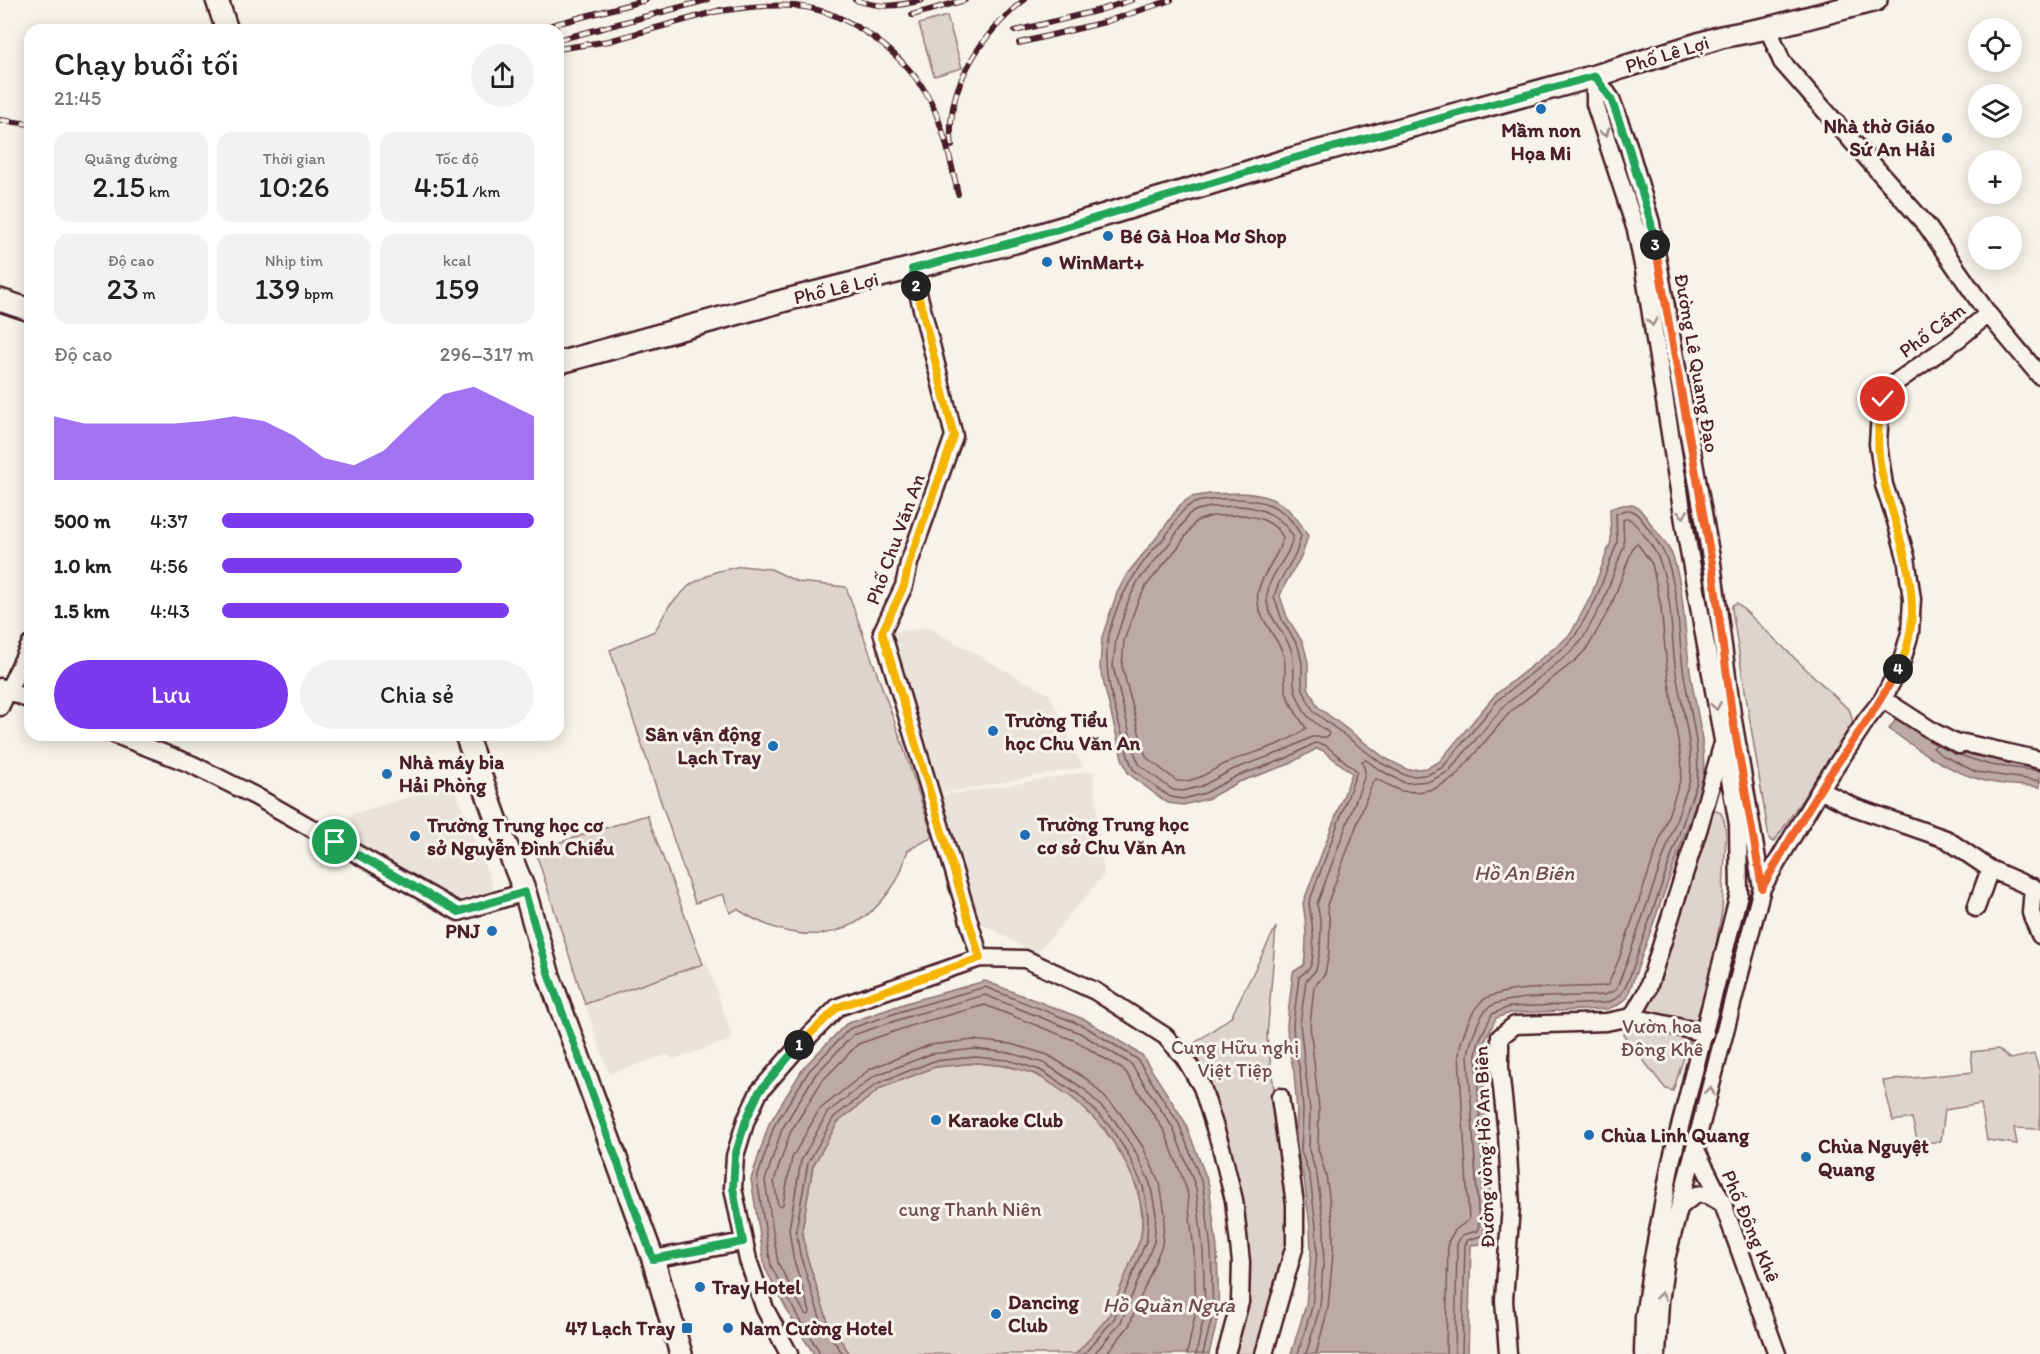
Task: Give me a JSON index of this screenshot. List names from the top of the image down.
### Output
{
  "streets": {
    "main road": ["Phố Lê Lợi"],
    "street": [
      "Phố Cấm",
      "Đường Lê Quang Đạo",
      "Phố Chu Văn An",
      "Đường vòng Hồ An Biên",
      "Phố Đông Khê"
    ]
  },
  "crossings": [
    ["Phố Lê Lợi", "Phố Cấm"],
    ["Phố Lê Lợi", "Đường Lê Quang Đạo"],
    ["Phố Lê Lợi", "Phố Chu Văn An"],
    ["Đường Lê Quang Đạo", "Đường vòng Hồ An Biên"]
  ],
  "water": ["Hồ An Biên", "Hồ Quần Ngựa"],
  "parks": ["Vườn hoa Đông Khê", "Cung Hữu nghị Việt Tiệp", "cung Thanh Niên"],
  "places": {
    "other": [
      "Mầm non Họa Mi",
      "Nhà thờ Giáo Sứ An Hải",
      "Bé Gà Hoa Mơ Shop",
      "WinMart+",
      "Trường Tiểu học Chu Văn An",
      "Sân vận động Lạch Tray",
      "Nhà máy bia Hải Phòng",
      "Trường Trung học cơ sở Chu Văn An",
      "Trường Trung học cơ sở Nguyễn Đình Chiểu",
      "PNJ",
      "Karaoke Club",
      "Chùa Linh Quang",
      "Chùa Nguyệt Quang",
      "Tray Hotel",
      "Dancing Club",
      "Nam Cường Hotel"
    ],
    "transit": ["47 Lạch Tray"]
  },
  "page": {
    "map_buttons": ["+", "−"],
    "heading": ["Chạy buổi tối", "21:45"],
    "stats": [
      ["Quãng đường", "2.15 km"],
      ["Thời gian", "10:26"],
      ["Tốc độ", "4:51 /km"],
      ["Độ cao", "23 m"],
      ["Nhịp tim", "139 bpm"],
      ["kcal", "159"]
    ],
    "pins": [
      "3",
      "2",
      "4",
      "1"
    ],
    "chart": ["Độ cao", "296–317 m"],
    "list": [
      {
        "name": "500 m",
        "note": "4:37"
      },
      {
        "name": "1.0 km",
        "note": "4:56"
      },
      {
        "name": "1.5 km",
        "note": "4:43"
      }
    ],
    "buttons": ["Lưu", "Chia sẻ"]
  }
}
